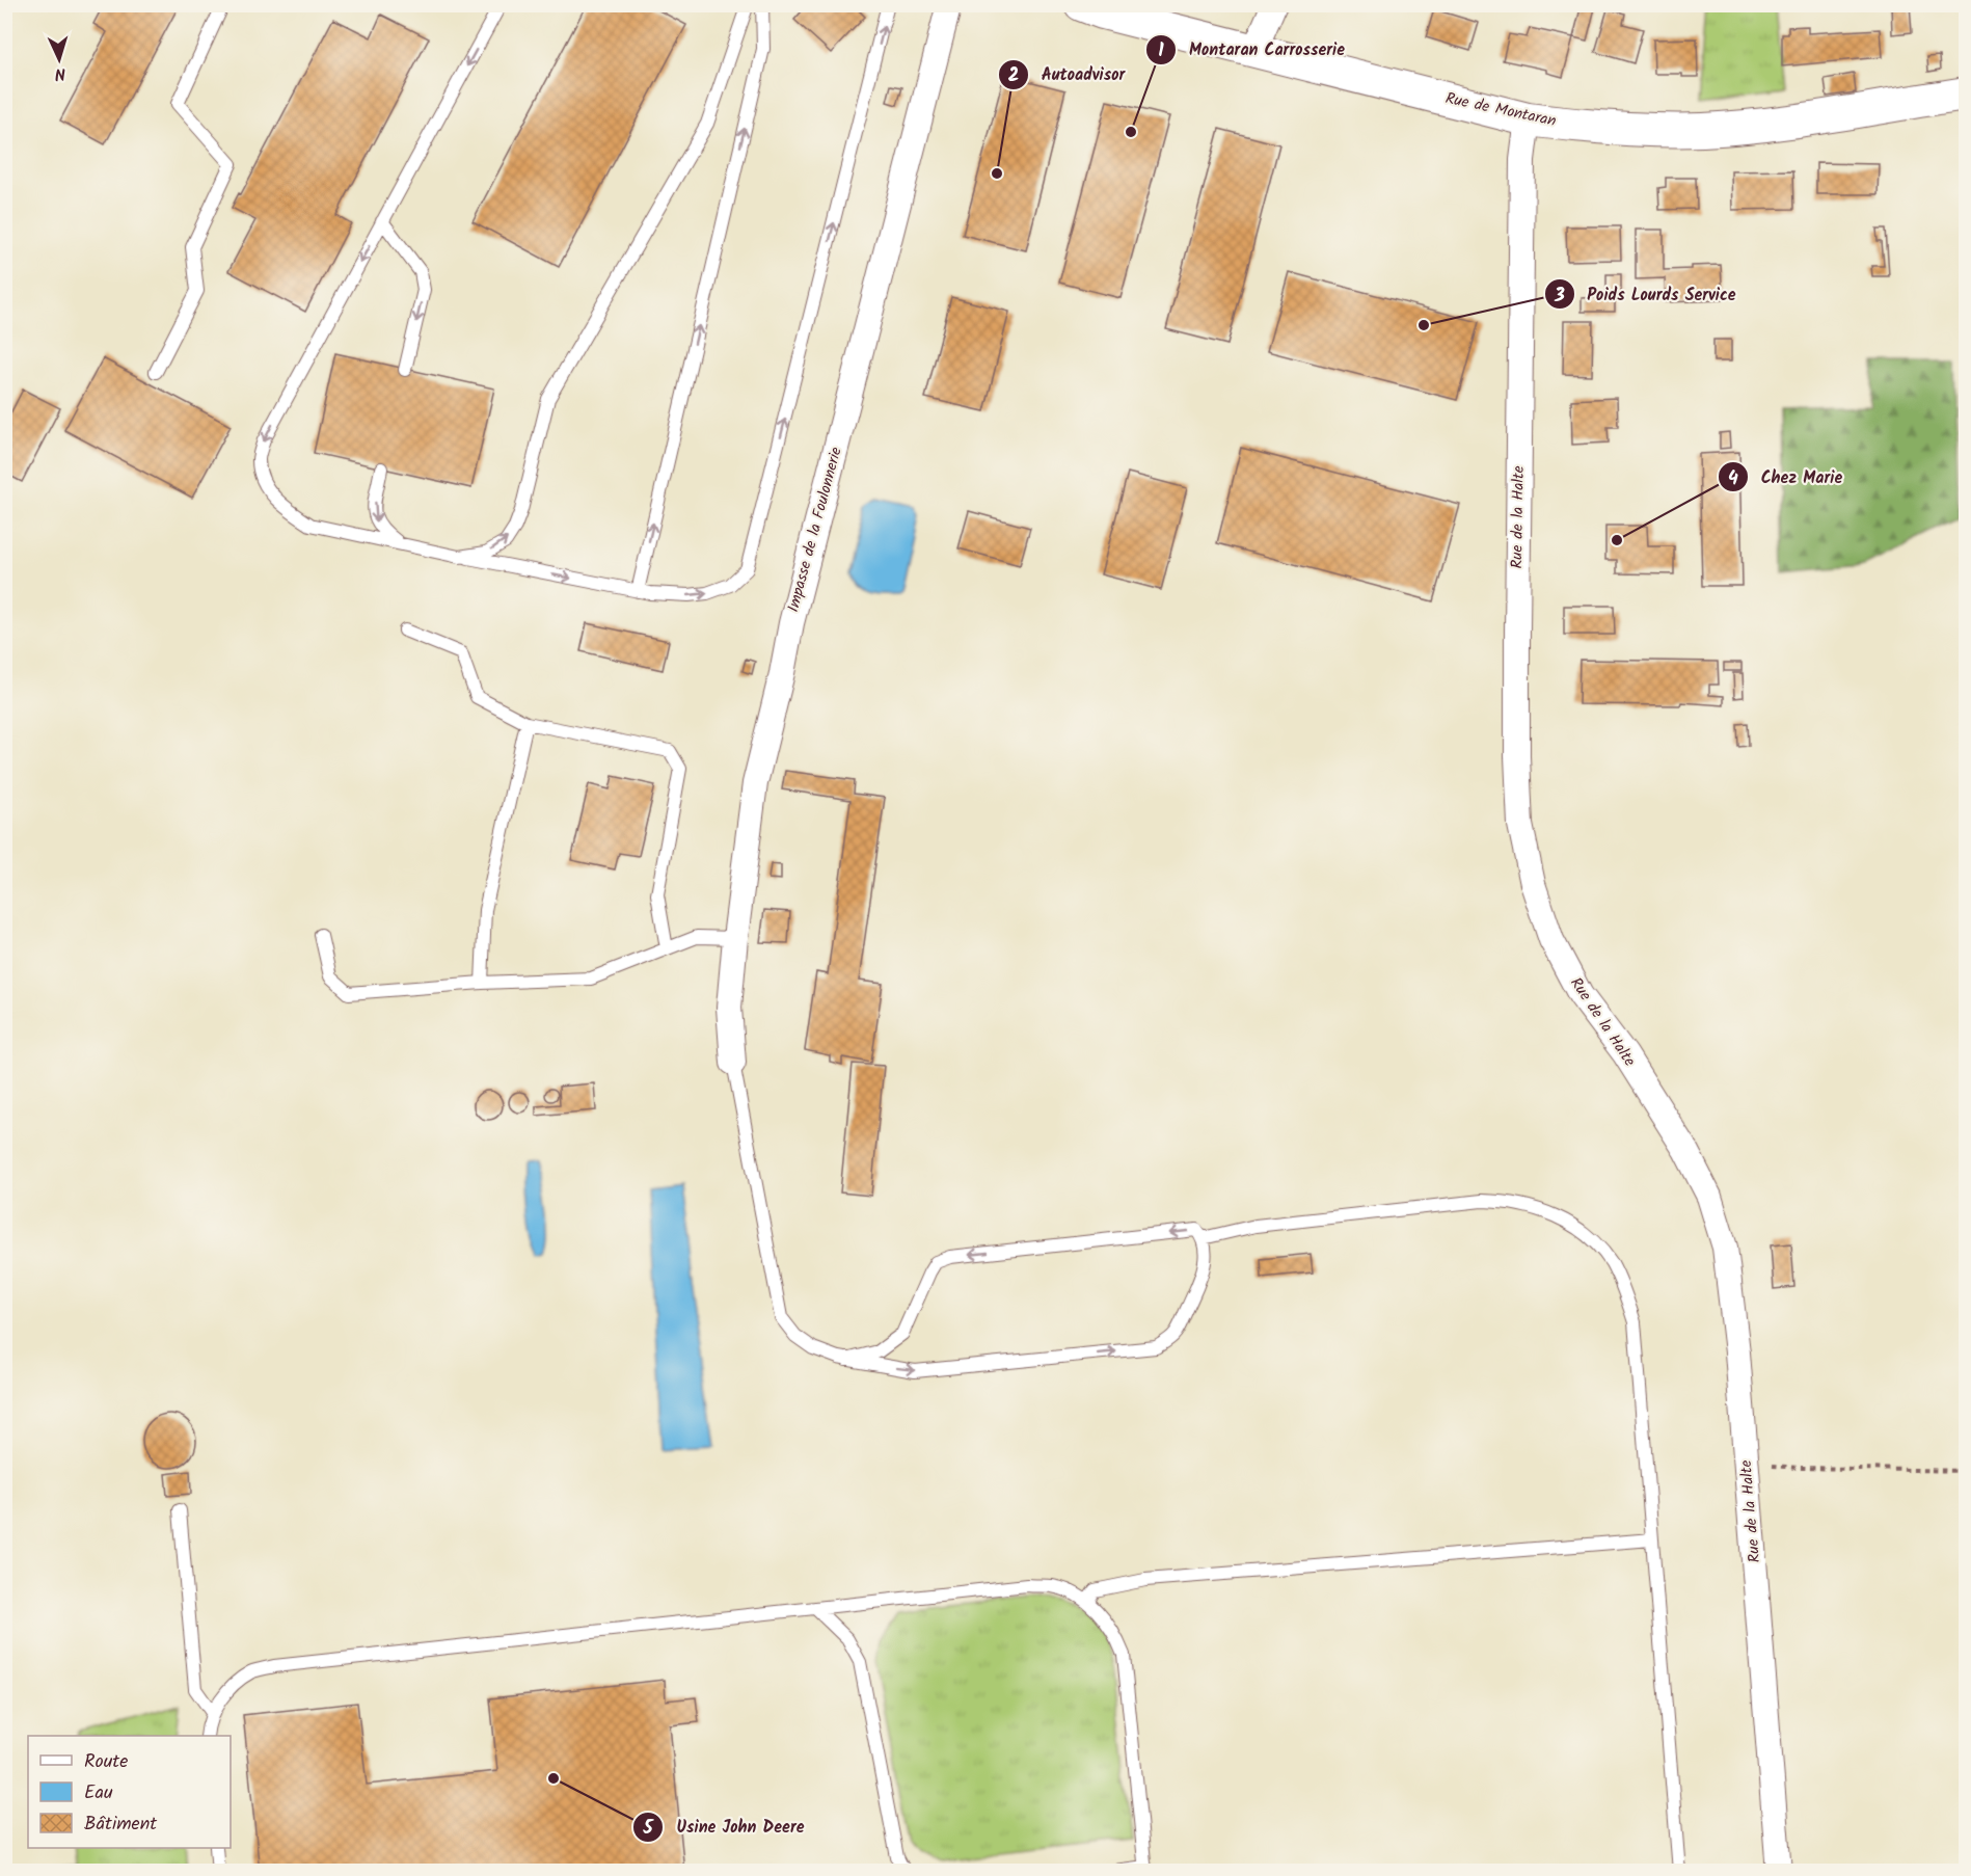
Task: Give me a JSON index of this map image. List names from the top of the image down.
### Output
{
  "streets": {
    "street": ["Rue de Montaran", "Rue de la Halte", "Impasse de la Foulonnerie"]
  },
  "crossings": [
    ["Rue de Montaran", "Rue de la Halte"]
  ],
  "places": [
    "Montaran Carrosserie",
    "Autoadvisor",
    "Poids Lourds Service",
    "Chez Marie",
    "Usine John Deere"
  ],
  "legend": ["Route", "Eau", "Bâtiment"],
  "north": "bottom"
}
